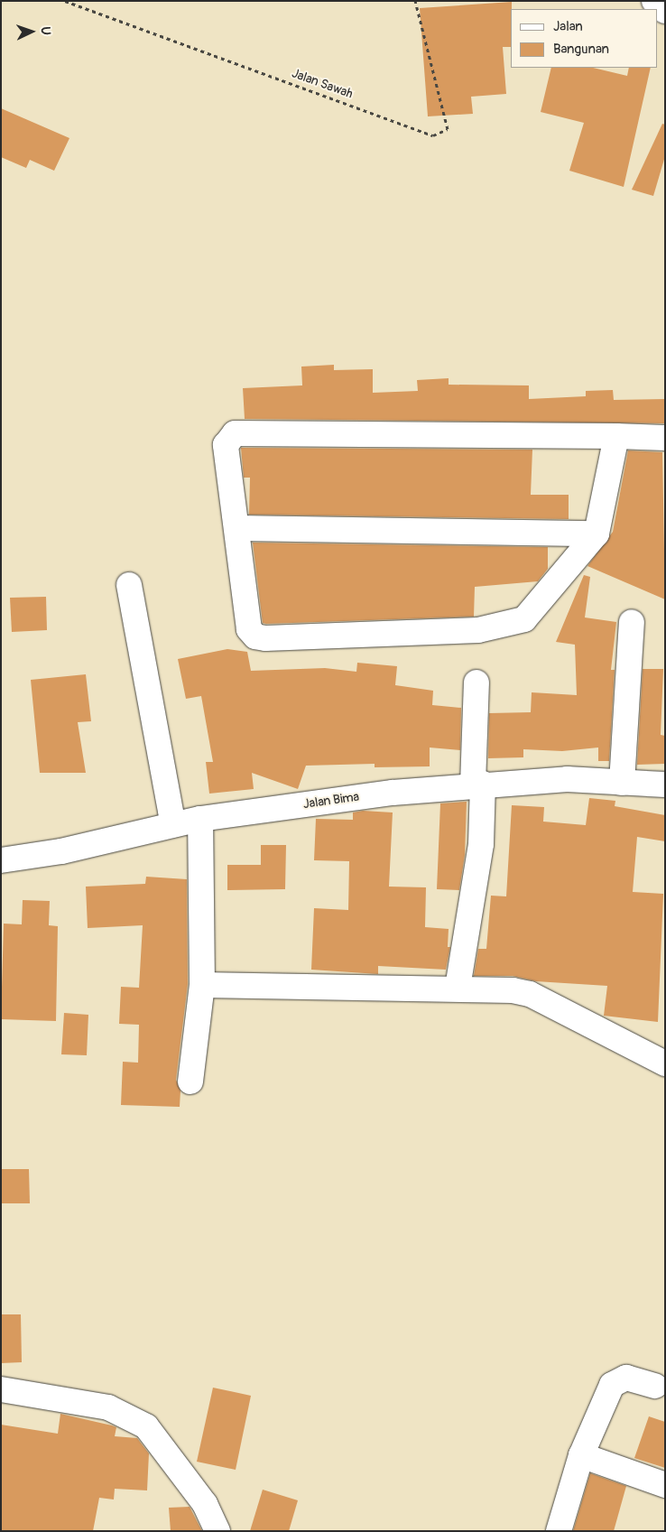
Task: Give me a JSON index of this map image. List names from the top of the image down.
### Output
{
  "streets": {
    "street": ["Jalan Bima"],
    "path": ["Jalan Sawah"]
  },
  "legend": ["Jalan", "Bangunan"],
  "north": "right"
}
